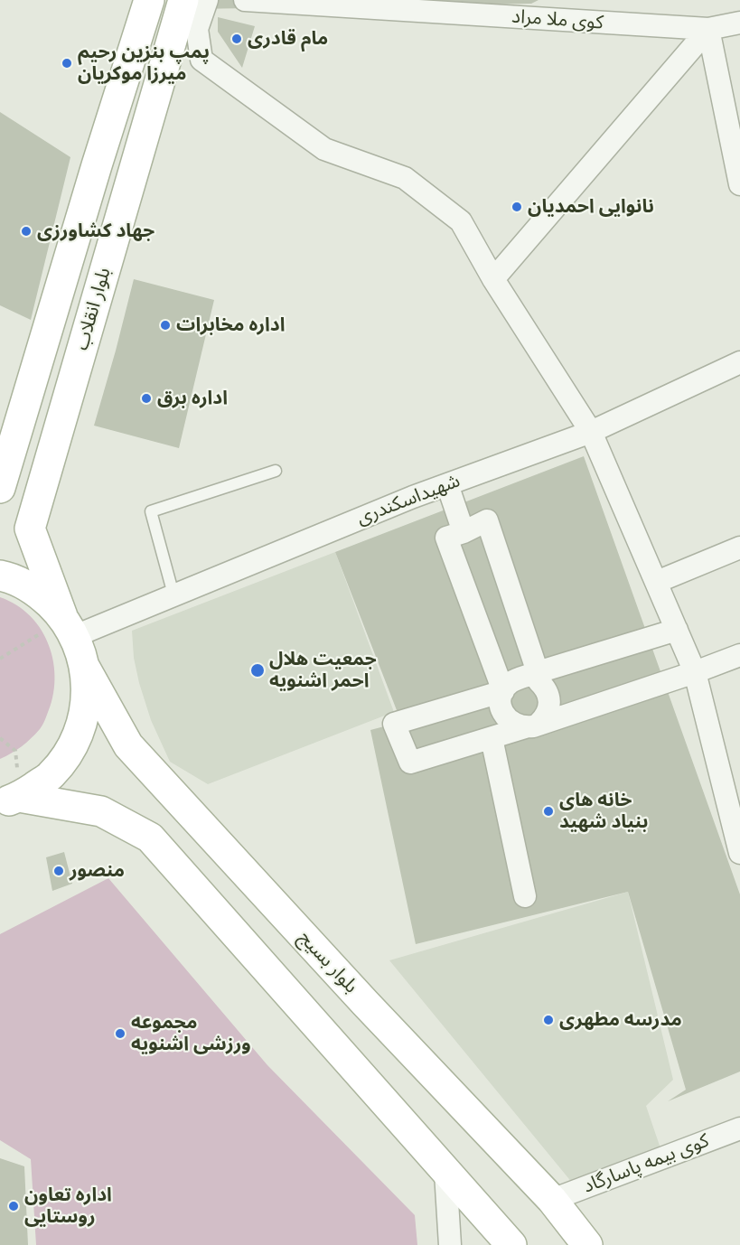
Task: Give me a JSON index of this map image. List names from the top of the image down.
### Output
{
  "streets": {
    "main road": ["بلوار انقلاب", "بلوار بسیج"],
    "street": ["کوی ملا مراد", "شهیداسکندری", "کوی بیمه پاسارگاد"]
  },
  "crossings": [
    ["بلوار انقلاب", "شهیداسکندری"],
    ["بلوار انقلاب", "بلوار بسیج"],
    ["بلوار بسیج", "کوی بیمه پاسارگاد"]
  ],
  "places": [
    "مام قادری",
    "پمپ بنزین رحیم میرزا موکریان",
    "نانوایی احمدیان",
    "جهاد کشاورزی",
    "اداره مخابرات",
    "اداره برق",
    "جمعیت هلال احمر اشنویه",
    "خانه های بنیاد شهید",
    "منصور",
    "مدرسه مطهری",
    "مجموعه ورزشی اشنویه",
    "اداره تعاون روستایی"
  ]
}
